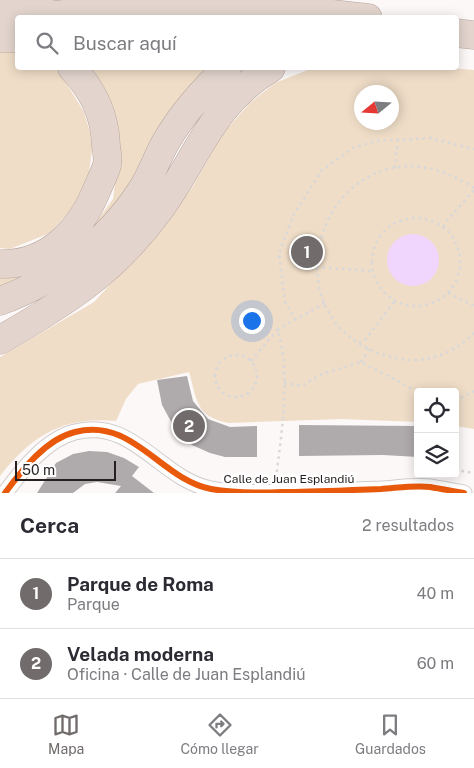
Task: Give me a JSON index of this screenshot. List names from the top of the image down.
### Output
{
  "streets": {
    "street": ["Calle de Juan Esplandiú"]
  },
  "scale_bar": "50 m",
  "north": "left",
  "page": {
    "search": "Buscar aquí",
    "pins": ["1", "2"],
    "scale": "50 m",
    "heading": ["Cerca", "2 resultados"],
    "list": [
      {
        "mark": "1",
        "name": "Parque de Roma",
        "note": "Parque",
        "value": "40 m"
      },
      {
        "mark": "2",
        "name": "Velada moderna",
        "note": "Oficina · Calle de Juan Esplandiú",
        "value": "60 m"
      }
    ],
    "nav": ["Mapa", "Cómo llegar", "Guardados"]
  }
}
